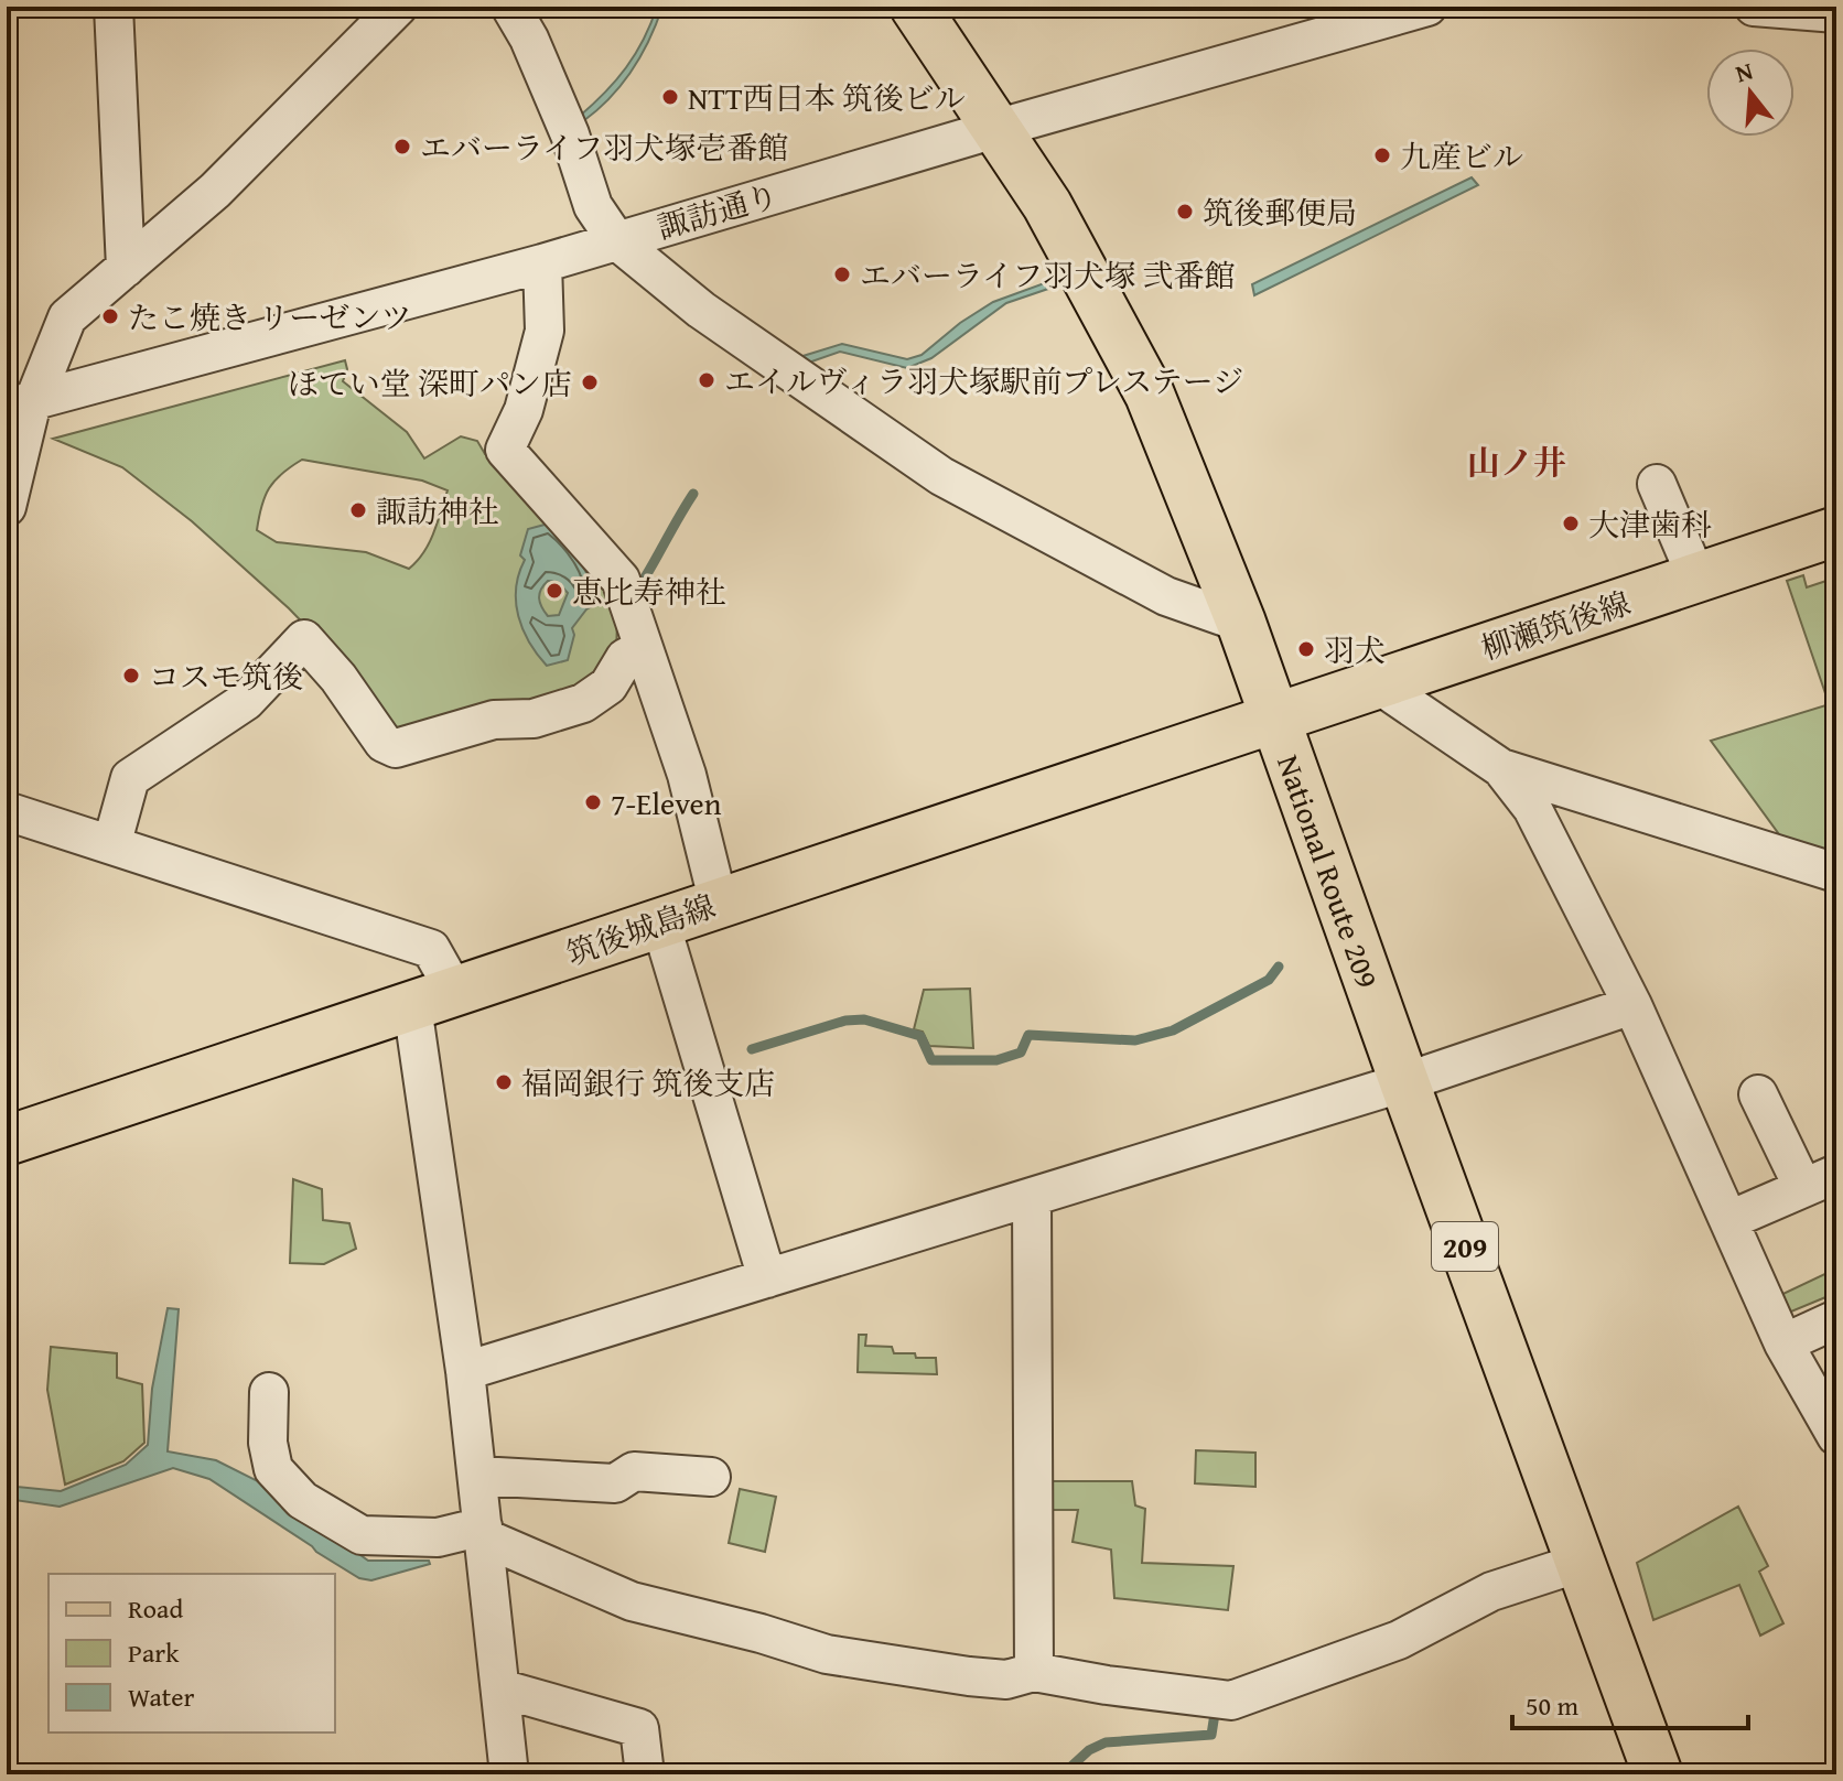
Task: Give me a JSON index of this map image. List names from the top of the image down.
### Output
{
  "streets": {
    "main road": [
      "柳瀬筑後線",
      "National Route 209",
      "筑後城島線",
      "209"
    ],
    "street": ["諏訪通り"]
  },
  "crossings": [
    ["諏訪通り", "National Route 209"],
    ["柳瀬筑後線", "National Route 209"],
    ["柳瀬筑後線", "筑後城島線"],
    ["National Route 209", "筑後城島線"]
  ],
  "districts": ["山ノ井"],
  "places": [
    "NTT西日本 筑後ビル",
    "エバーライフ羽犬塚壱番館",
    "九産ビル",
    "筑後郵便局",
    "エバーライフ羽犬塚 弐番館",
    "たこ焼き リーゼンツ",
    "エイルヴィラ羽犬塚駅前プレステージ",
    "ほてい堂 深町パン店",
    "諏訪神社",
    "大津歯科",
    "恵比寿神社",
    "羽犬",
    "コスモ筑後",
    "7-Eleven",
    "福岡銀行 筑後支店"
  ],
  "legend": ["Road", "Park", "Water"],
  "scale_bar": "50 m",
  "north": "top"
}
